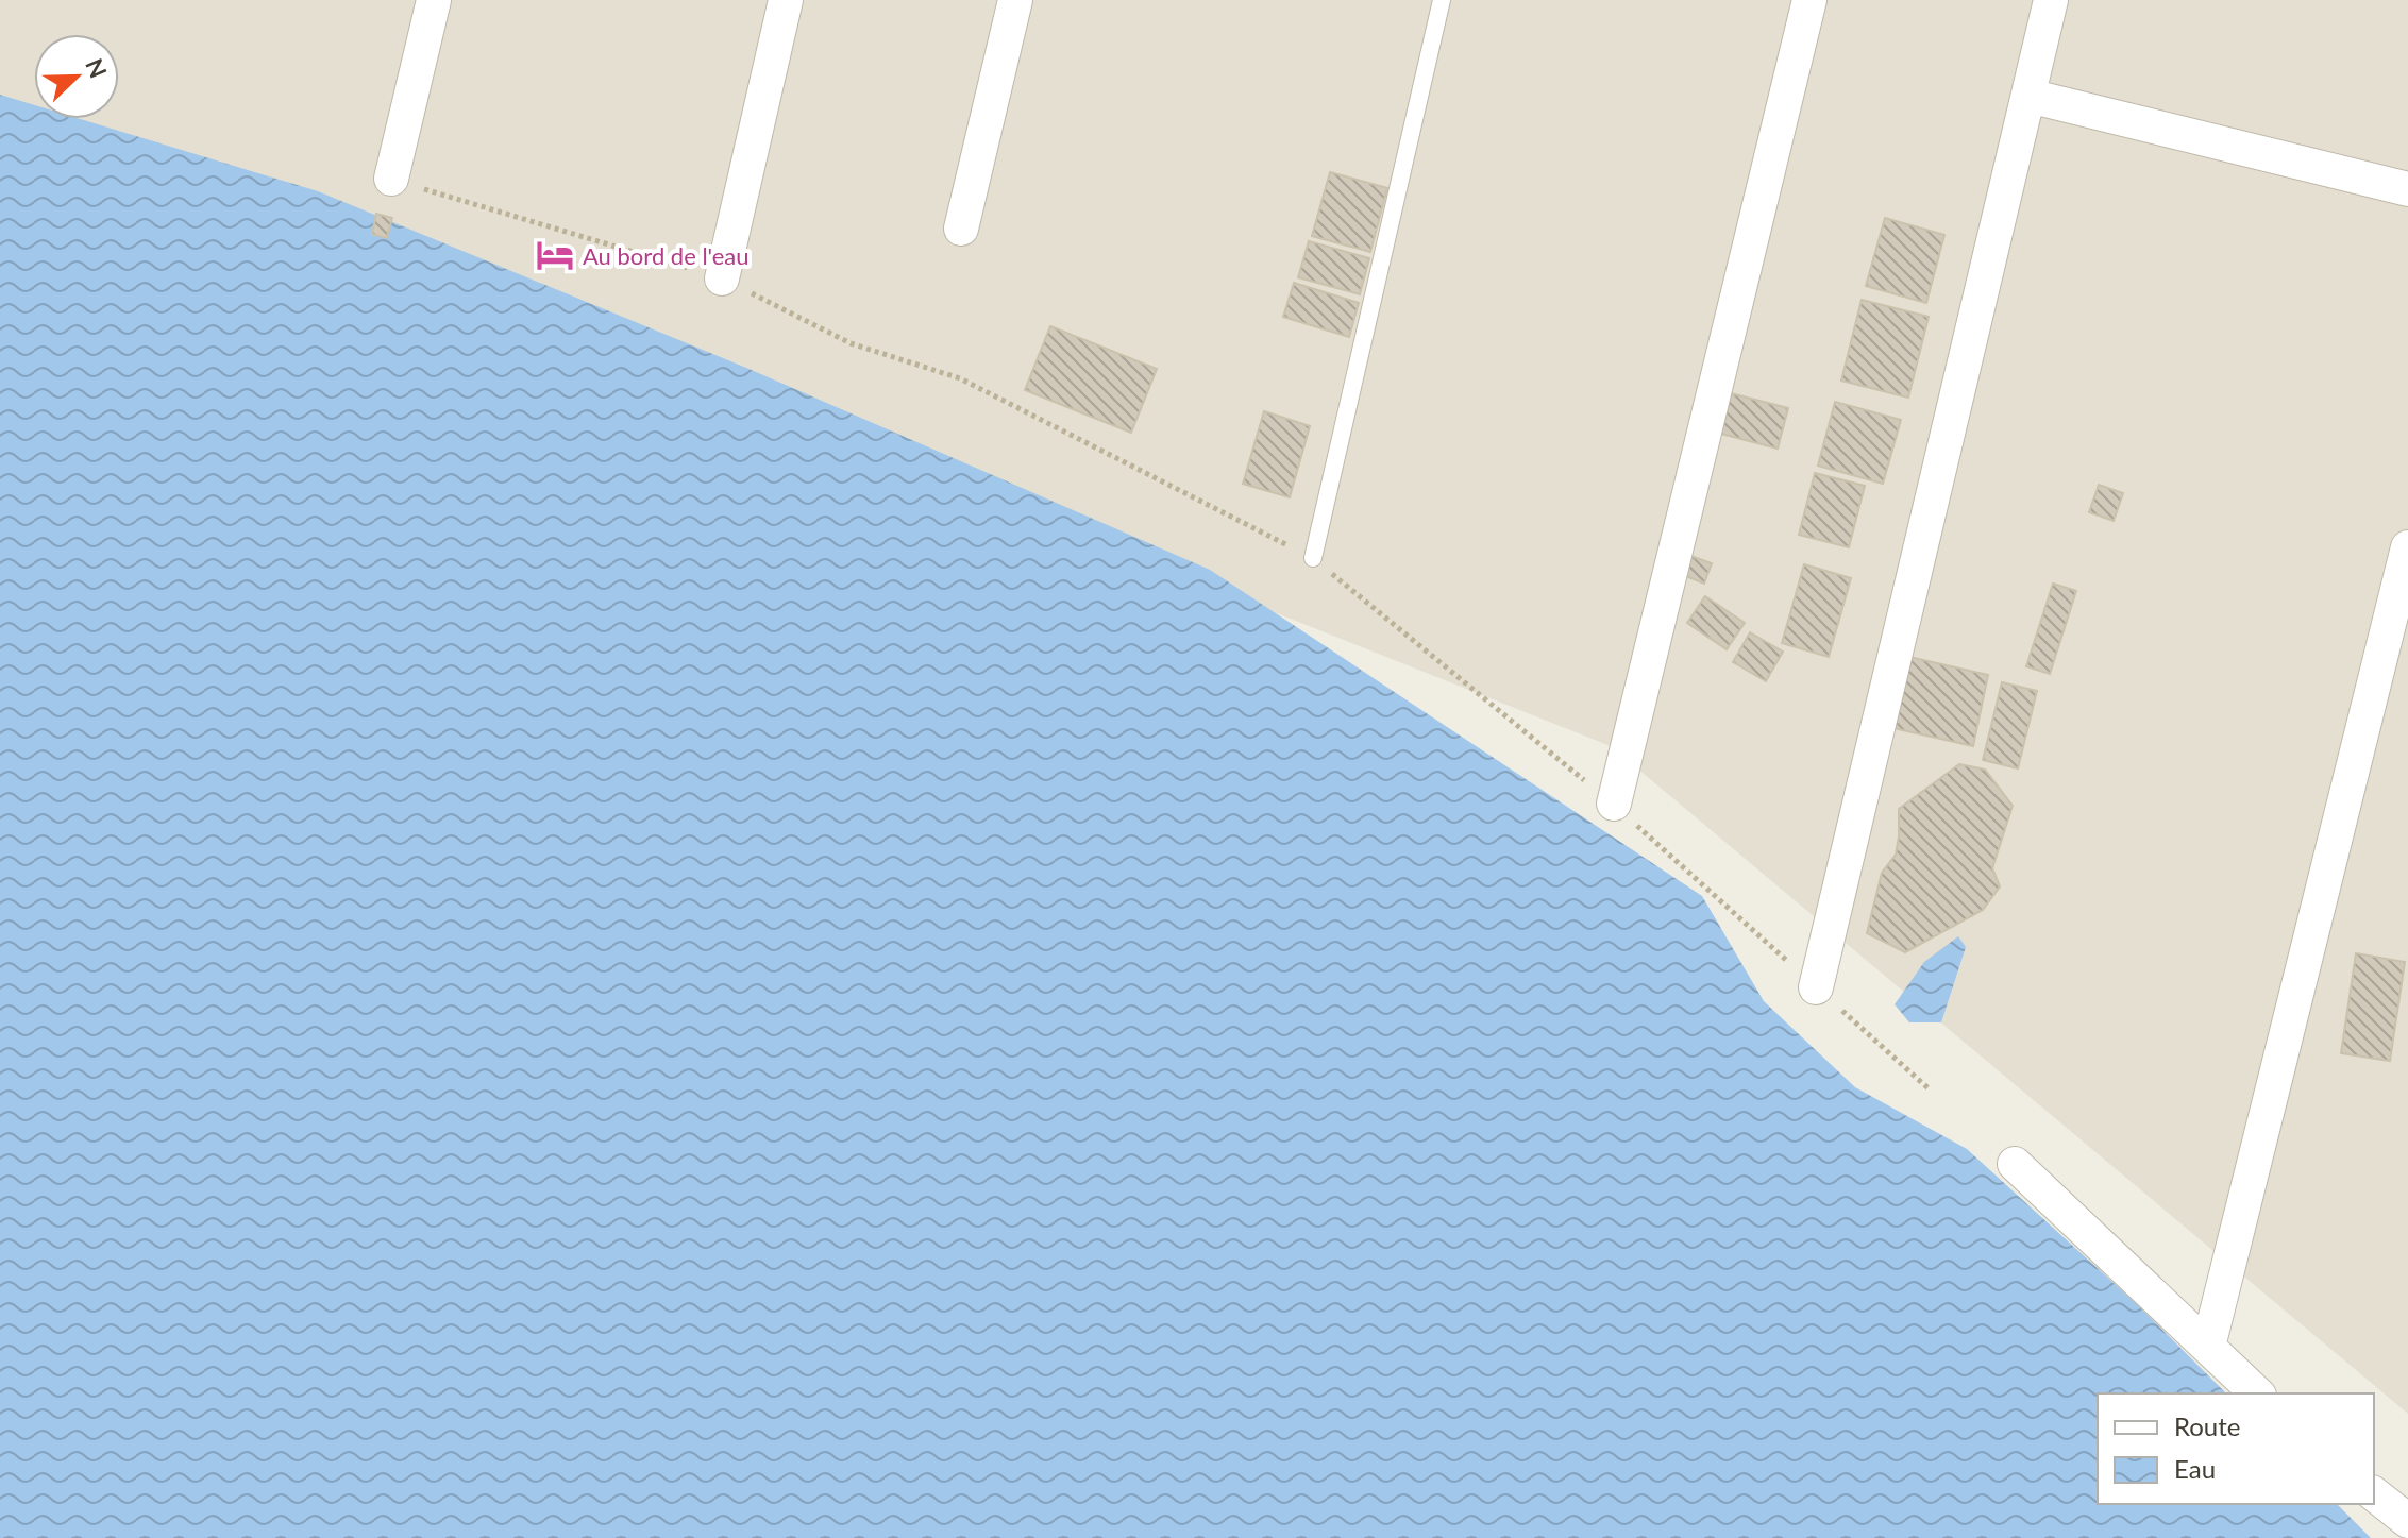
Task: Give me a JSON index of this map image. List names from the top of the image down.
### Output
{
  "places": {
    "hotel": ["Au bord de l'eau"]
  },
  "legend": ["Route", "Eau"],
  "north": "top right"
}
